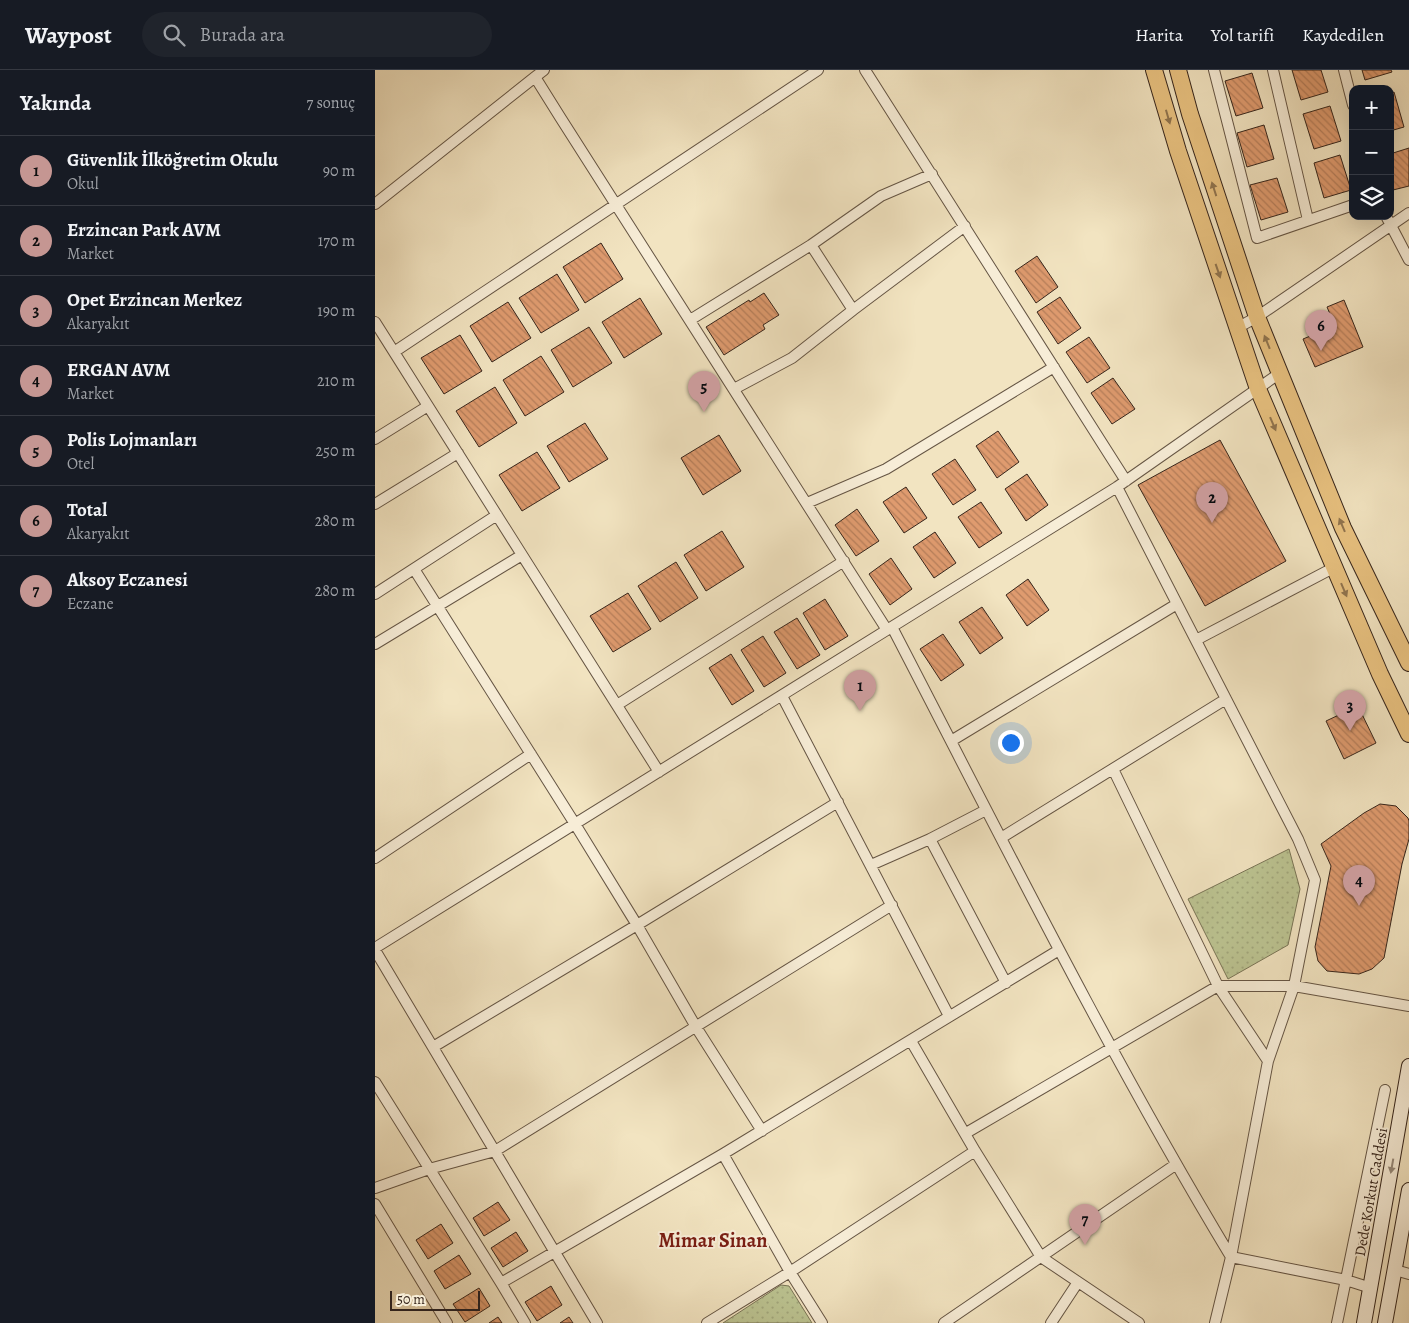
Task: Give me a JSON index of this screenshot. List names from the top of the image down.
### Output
{
  "streets": {
    "main road": ["Dede Korkut Caddesi"]
  },
  "districts": ["Mimar Sinan"],
  "scale_bar": "50 m",
  "page": {
    "header": "Waypost",
    "search": "Burada ara",
    "nav": ["Harita", "Yol tarifi", "Kaydedilen"],
    "heading": ["Yakında", "7 sonuç"],
    "map_buttons": ["+", "−"],
    "list": [
      {
        "mark": "1",
        "name": "Güvenlik İlköğretim Okulu",
        "note": "Okul",
        "value": "90 m"
      },
      {
        "mark": "2",
        "name": "Erzincan Park AVM",
        "note": "Market",
        "value": "170 m"
      },
      {
        "mark": "3",
        "name": "Opet Erzincan Merkez",
        "note": "Akaryakıt",
        "value": "190 m"
      },
      {
        "mark": "4",
        "name": "ERGAN AVM",
        "note": "Market",
        "value": "210 m"
      },
      {
        "mark": "5",
        "name": "Polis Lojmanları",
        "note": "Otel",
        "value": "250 m"
      },
      {
        "mark": "6",
        "name": "Total",
        "note": "Akaryakıt",
        "value": "280 m"
      },
      {
        "mark": "7",
        "name": "Aksoy Eczanesi",
        "note": "Eczane",
        "value": "280 m"
      }
    ],
    "pins": [
      "6",
      "5",
      "2",
      "1",
      "3",
      "4",
      "7"
    ],
    "scale": "50 m"
  }
}
